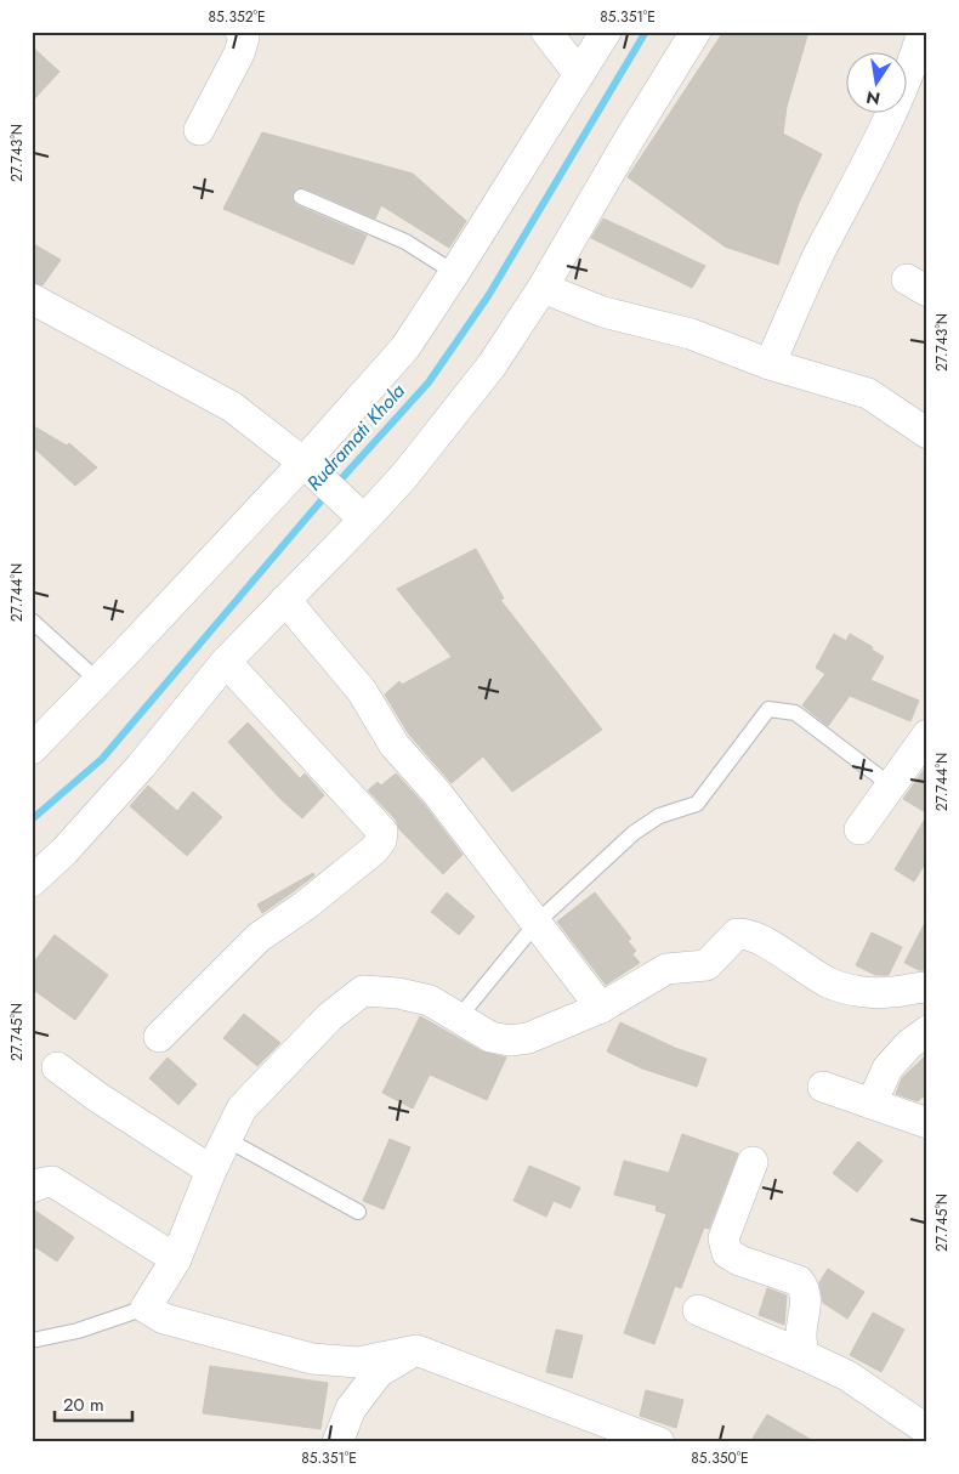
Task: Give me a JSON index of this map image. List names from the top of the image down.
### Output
{
  "water": ["Rudramati Khola"],
  "scale_bar": "20 m",
  "north": "bottom",
  "coordinates": [
    "85.352°E",
    "85.351°E",
    "27.743°N",
    "27.744°N",
    "27.745°N",
    "85.350°E"
  ]
}
